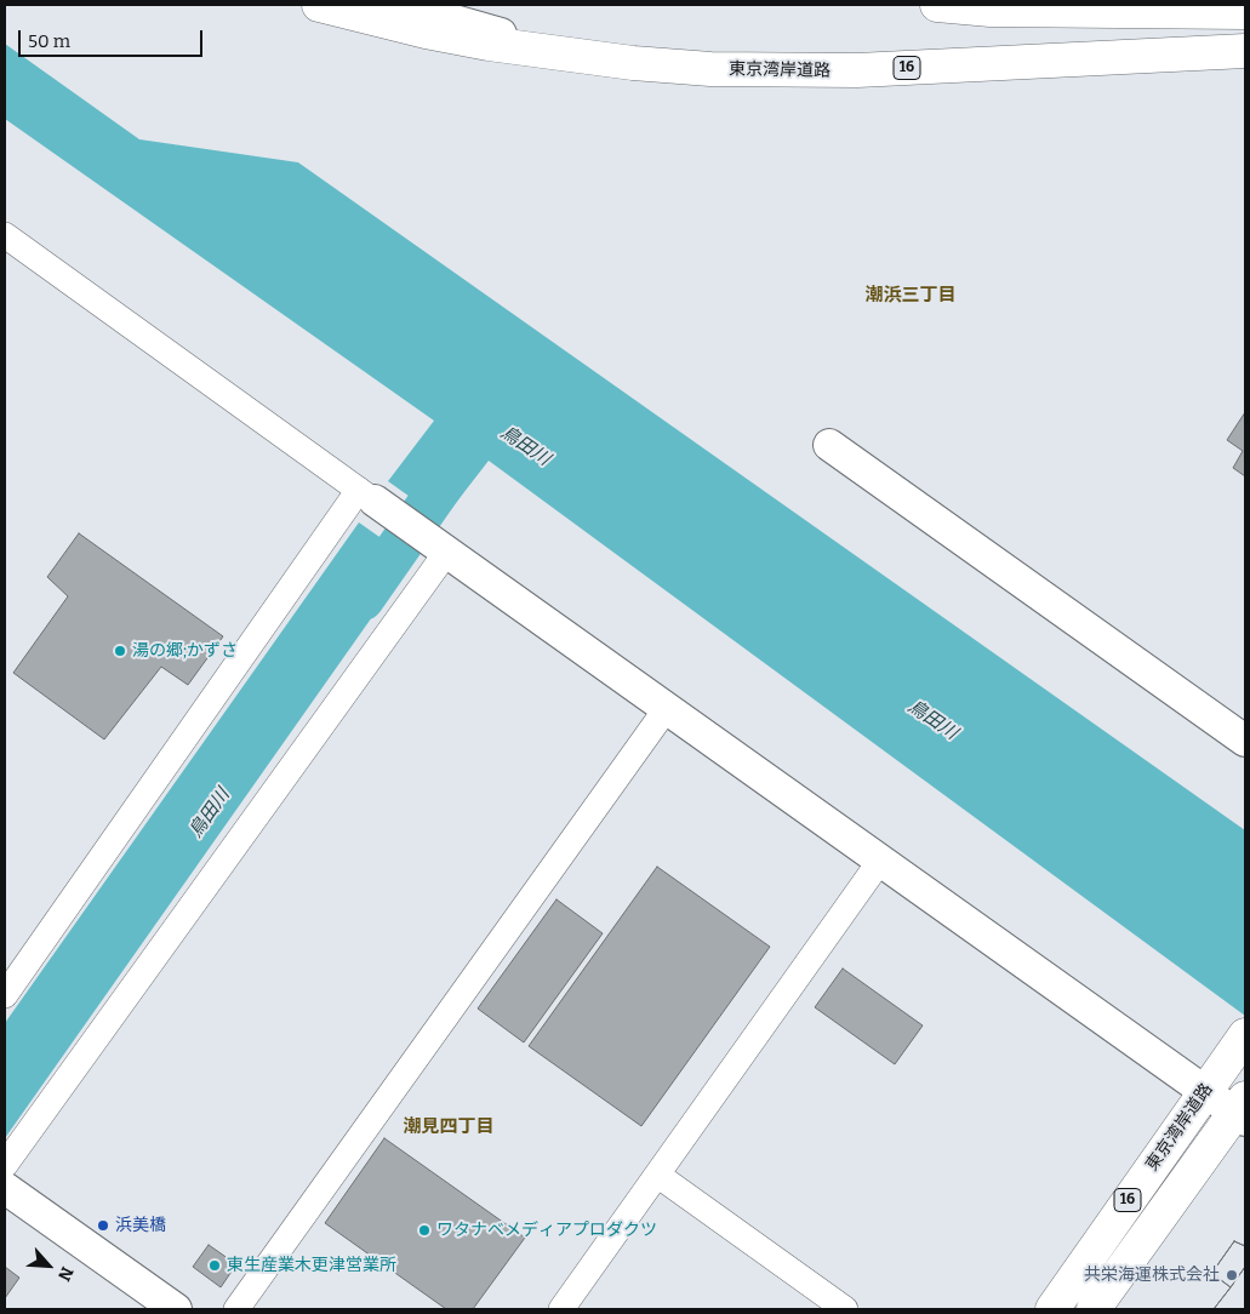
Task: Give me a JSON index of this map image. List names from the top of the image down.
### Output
{
  "streets": {
    "highway": ["16", "東京湾岸道路"]
  },
  "districts": ["潮浜三丁目", "潮見四丁目"],
  "water": ["鳥田川"],
  "places": [
    "湯の郷;かずさ",
    "浜美橋",
    "ワタナベメディアプロダクツ",
    "東生産業木更津営業所",
    "共栄海運株式会社"
  ],
  "scale_bar": "50 m",
  "north": "bottom right"
}
